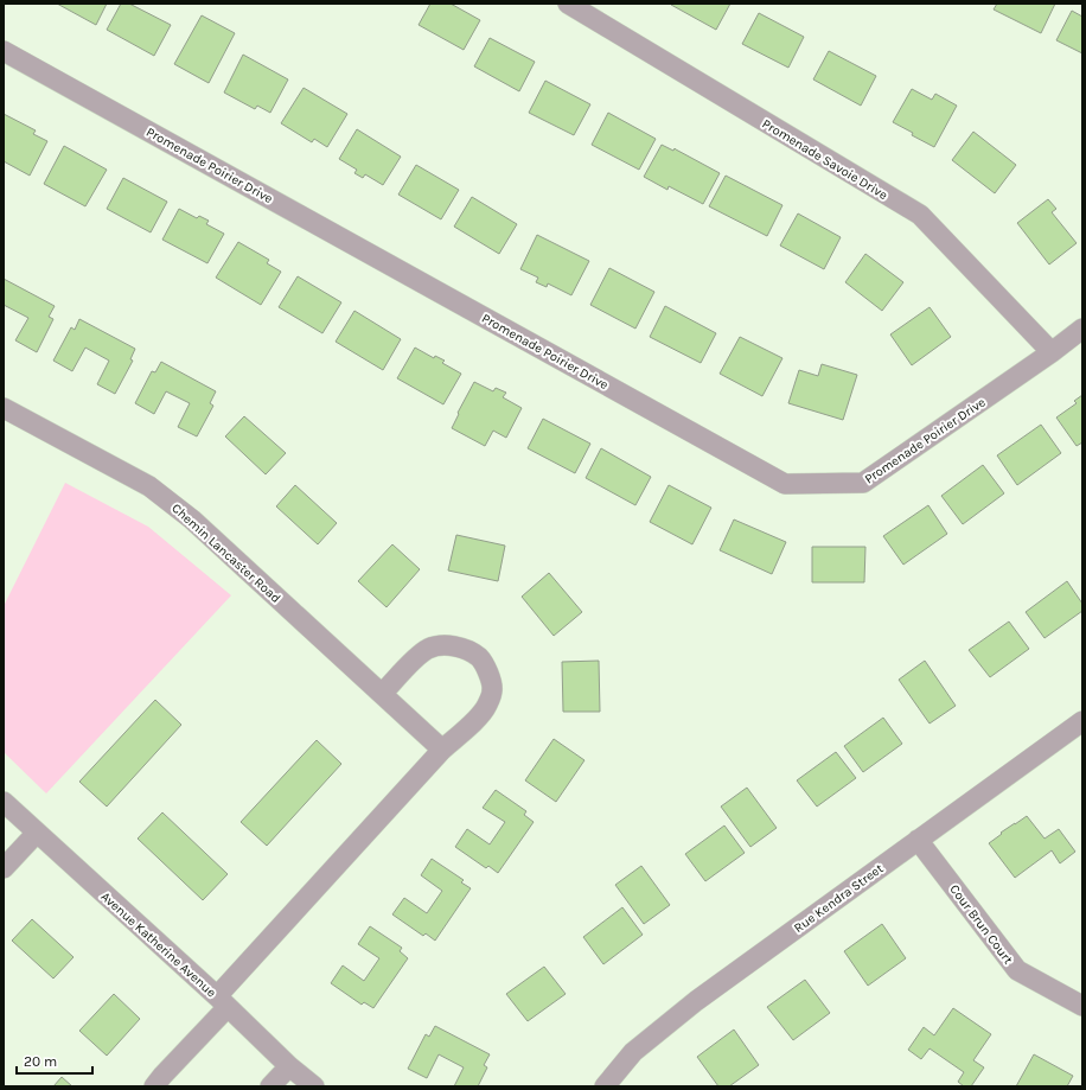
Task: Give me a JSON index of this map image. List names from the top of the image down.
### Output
{
  "streets": {
    "street": [
      "Promenade Savoie Drive",
      "Promenade Poirier Drive",
      "Chemin Lancaster Road",
      "Rue Kendra Street",
      "Cour Brun Court",
      "Avenue Katherine Avenue"
    ]
  },
  "crossings": [
    ["Promenade Savoie Drive", "Promenade Poirier Drive"],
    ["Rue Kendra Street", "Cour Brun Court"]
  ],
  "scale_bar": "20 m"
}
